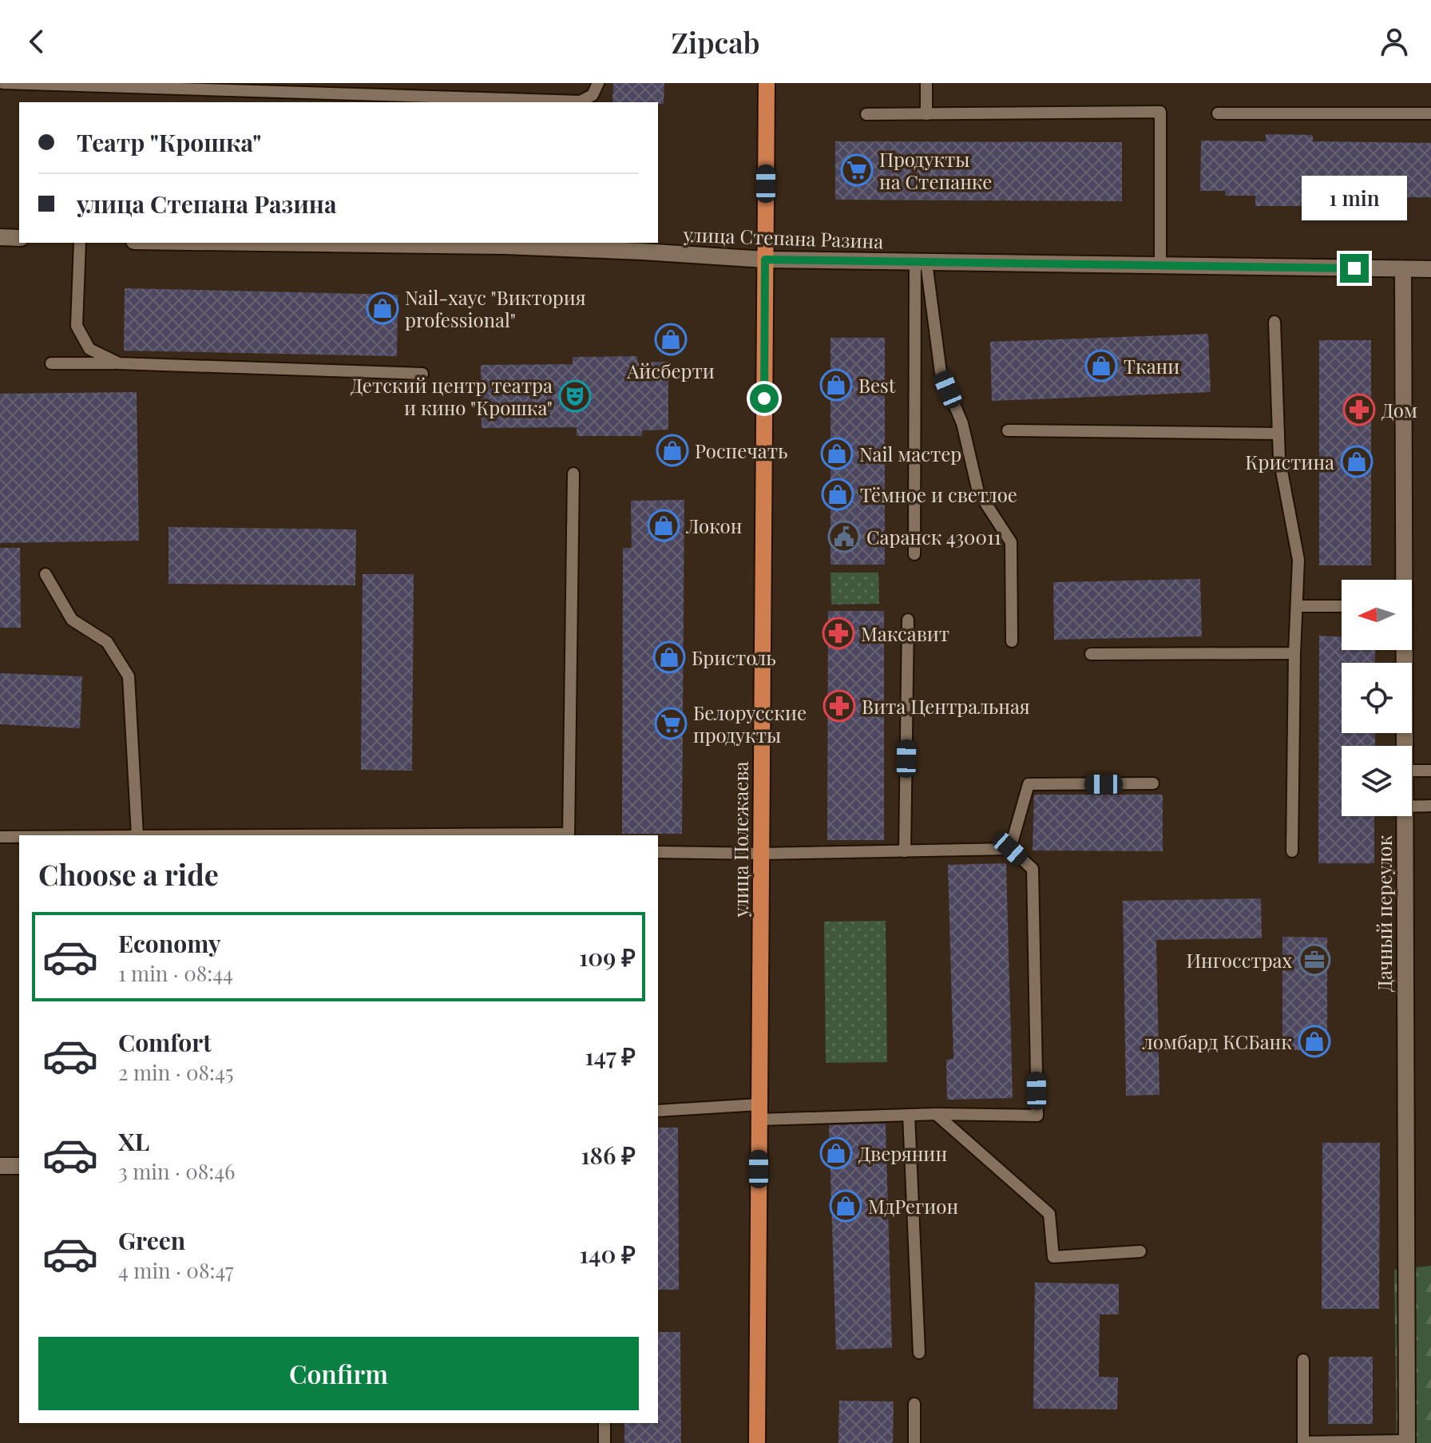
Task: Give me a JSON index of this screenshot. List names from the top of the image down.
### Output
{
  "streets": {
    "main road": ["улица Полежаева"],
    "street": ["улица Степана Разина", "Дачный переулок"]
  },
  "crossings": [
    ["улица Степана Разина", "улица Полежаева"],
    ["улица Степана Разина", "Дачный переулок"]
  ],
  "places": {
    "supermarket": ["Продукты на Степанке", "Белорусские продукты"],
    "shop": [
      "Nail-хаус \"Виктория professional\"",
      "Айсберти",
      "Ткани",
      "Best",
      "Роспечать",
      "Nail мастер",
      "Кристина",
      "Тёмное и светлое",
      "Локон",
      "Бристоль",
      "ломбард КСБанк",
      "Дверянин",
      "МдРегион"
    ],
    "theatre": ["Детский центр театра и кино \"Крошка\""],
    "pharmacy": ["Дом", "Максавит", "Вита Центральная"],
    "public building": ["Саранск 430011"],
    "office": ["Ингосстрах"]
  },
  "north": "left",
  "page": {
    "header": "Zipcab",
    "banner": ["Театр \"Крошка\"", "улица Степана Разина"],
    "bubble": "1 min",
    "heading": "Choose a ride",
    "list": [
      {
        "name": "Economy",
        "note": "1 min · 08:44",
        "value": "109 ₽"
      },
      {
        "name": "Comfort",
        "note": "2 min · 08:45",
        "value": "147 ₽"
      },
      {
        "name": "XL",
        "note": "3 min · 08:46",
        "value": "186 ₽"
      },
      {
        "name": "Green",
        "note": "4 min · 08:47",
        "value": "140 ₽"
      }
    ],
    "buttons": "Confirm"
  }
}
